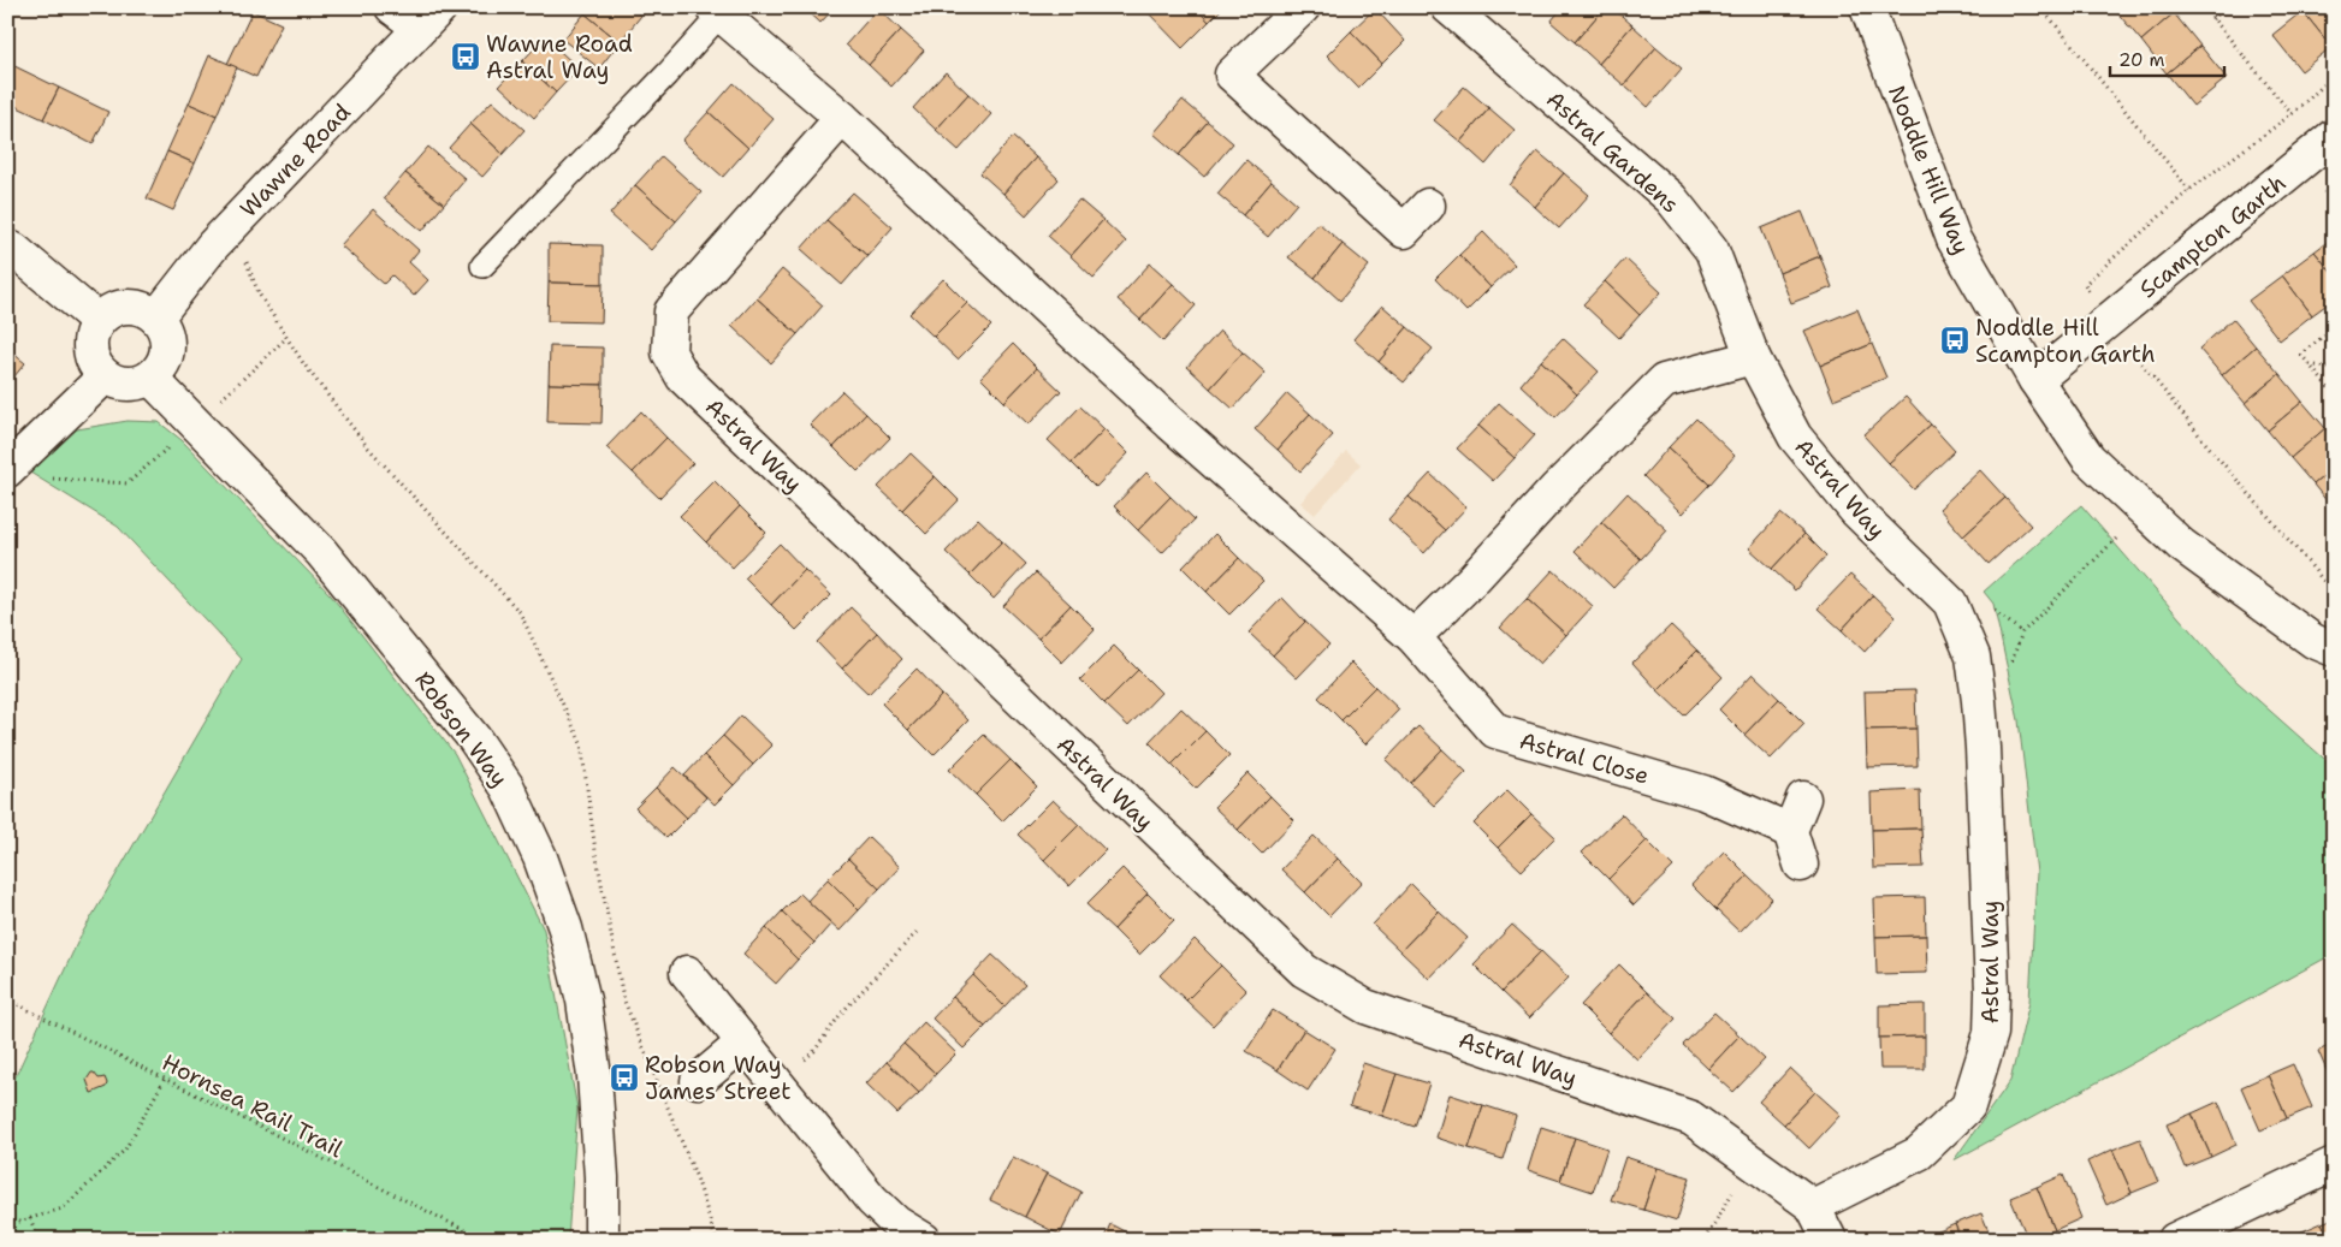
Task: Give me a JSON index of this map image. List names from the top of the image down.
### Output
{
  "streets": {
    "street": [
      "Astral Gardens",
      "Wawne Road",
      "Noddle Hill Way",
      "Scampton Garth",
      "Astral Way",
      "Robson Way",
      "Astral Close"
    ],
    "path": ["Hornsea Rail Trail"]
  },
  "crossings": [
    ["Astral Gardens", "Astral Way"],
    ["Wawne Road", "Robson Way"],
    ["Noddle Hill Way", "Scampton Garth"]
  ],
  "places": {
    "bus stop": ["Wawne Road Astral Way", "Noddle Hill Scampton Garth", "Robson Way James Street"]
  },
  "scale_bar": "20 m"
}
